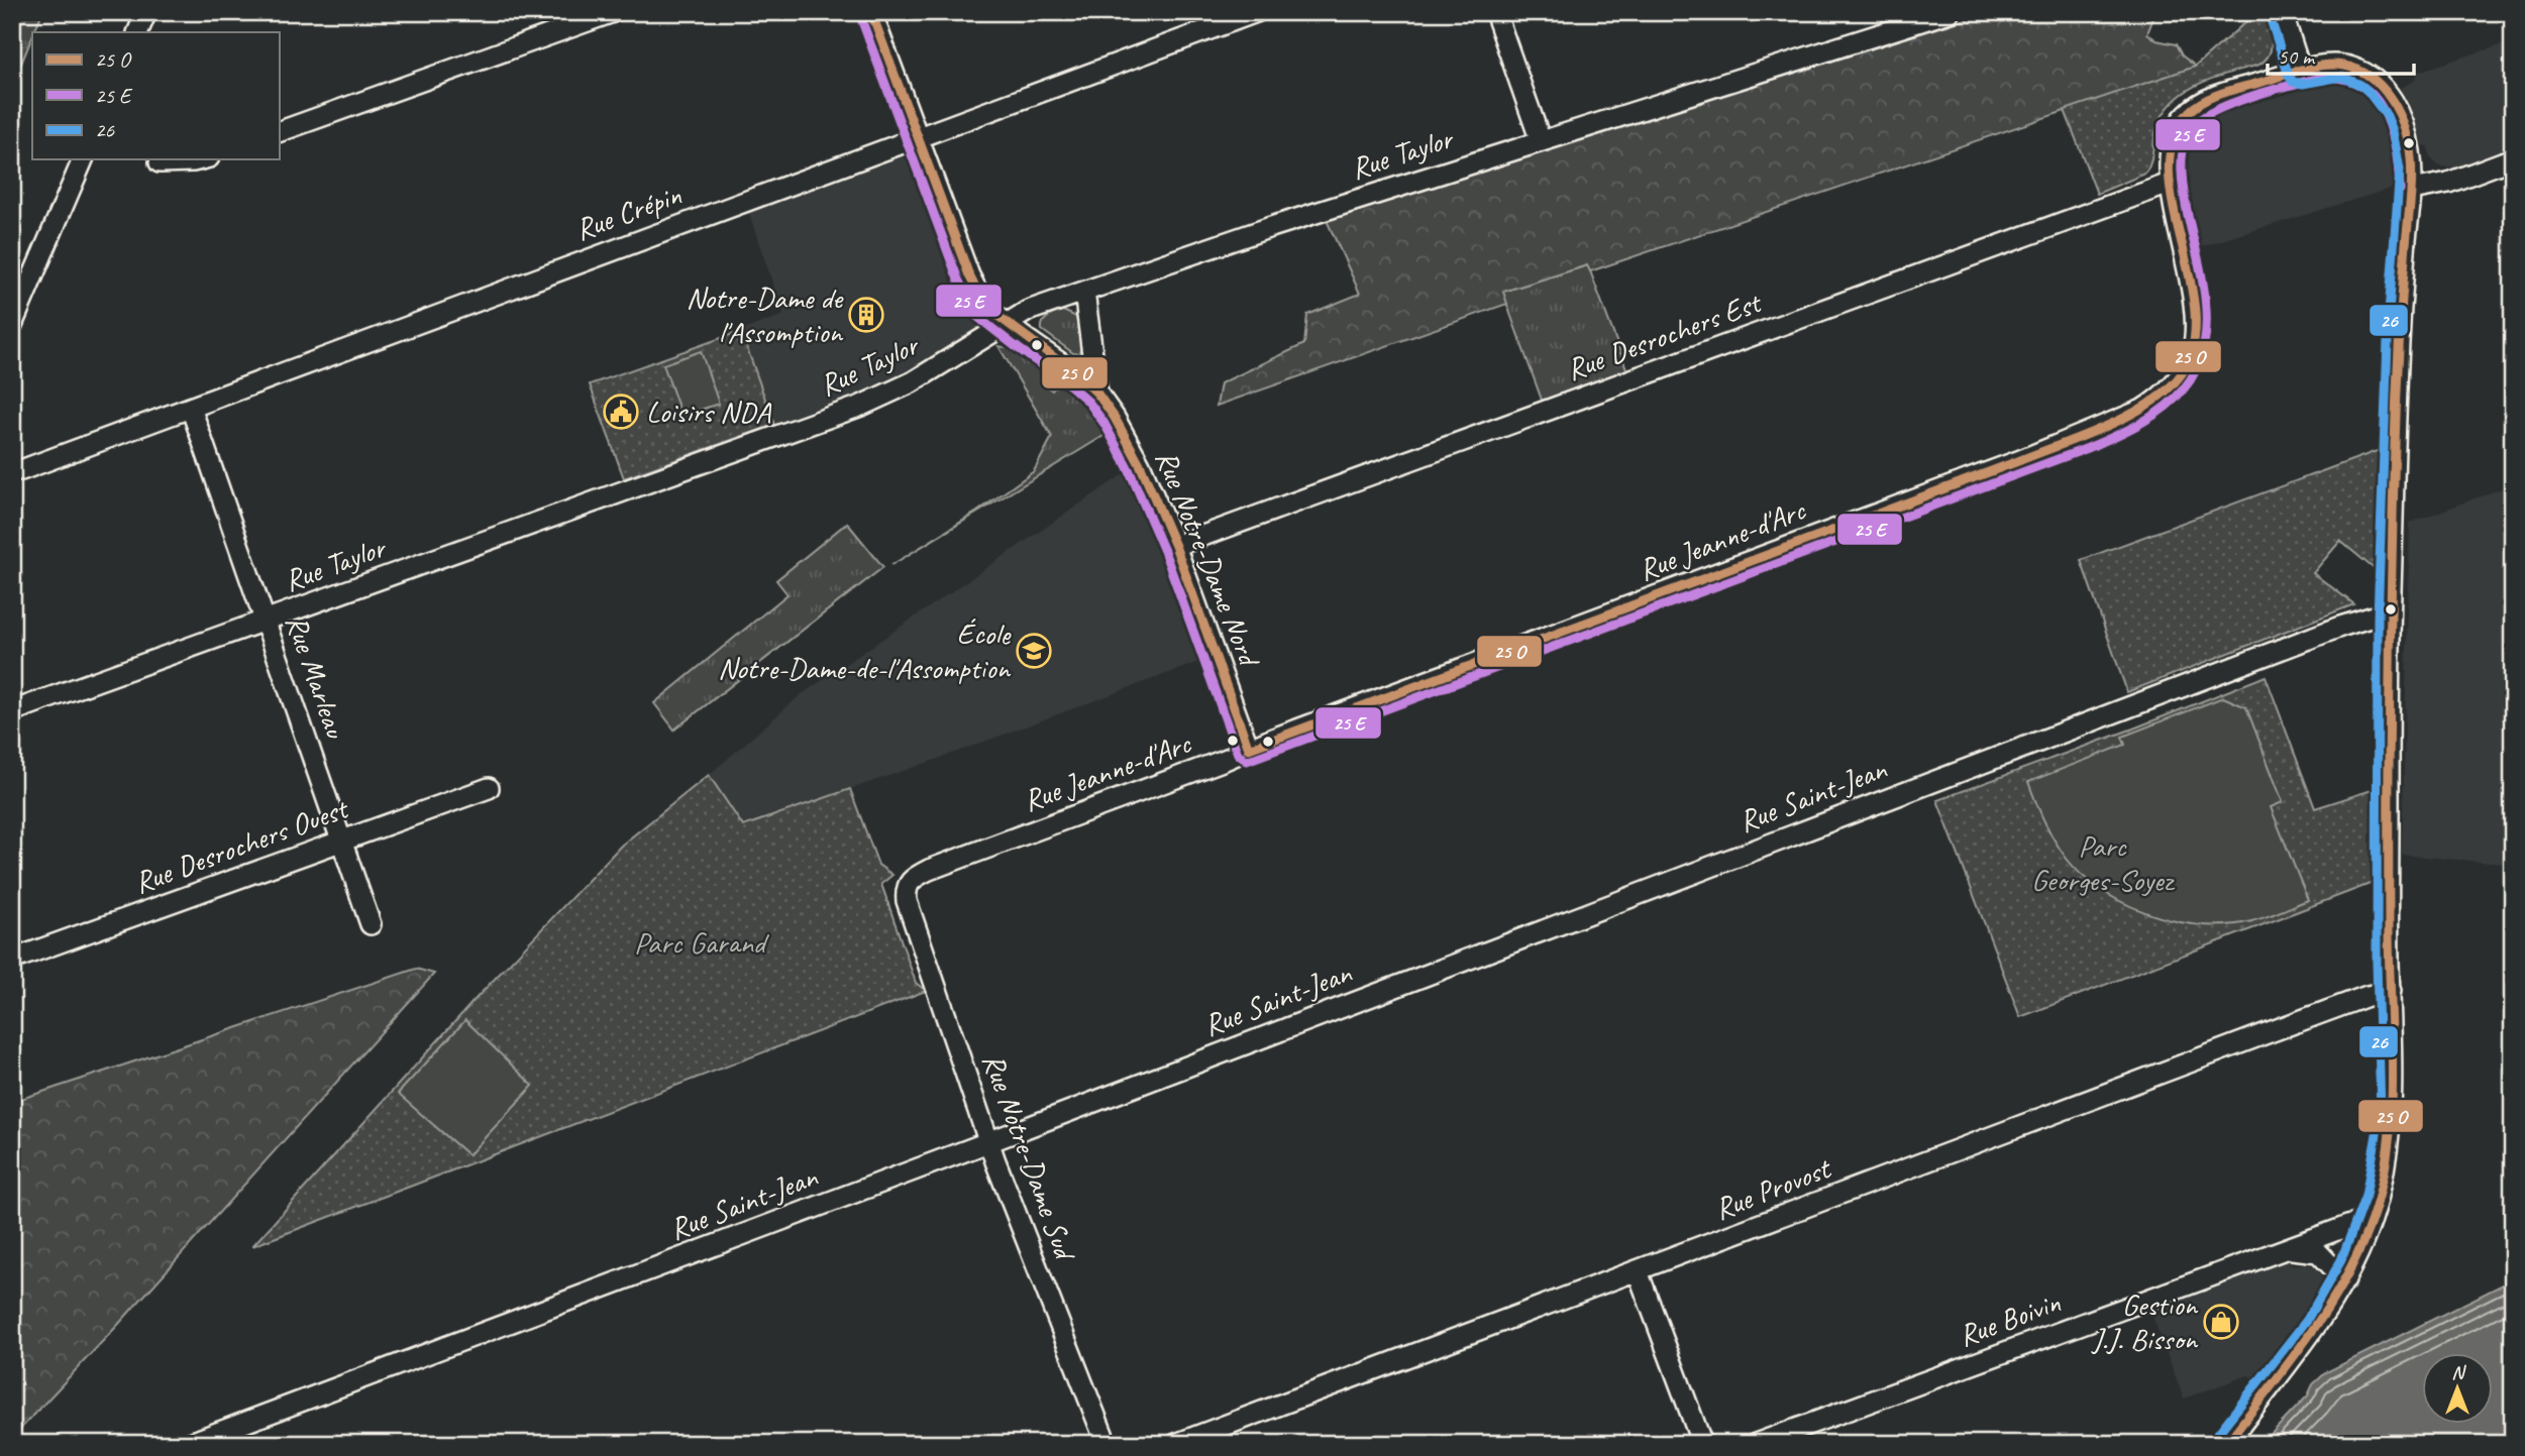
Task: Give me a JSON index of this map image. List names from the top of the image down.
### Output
{
  "streets": {
    "street": [
      "Rue Taylor",
      "Rue Crépin",
      "Rue Desrochers Est",
      "Rue Jeanne-d'Arc",
      "Rue Notre-Dame Nord",
      "Rue Marleau",
      "Rue Saint-Jean",
      "Rue Desrochers Ouest",
      "Rue Notre-Dame Sud",
      "Rue Provost",
      "Rue Boivin"
    ]
  },
  "crossings": [
    ["Rue Taylor", "Rue Notre-Dame Nord"],
    ["Rue Taylor", "Rue Marleau"],
    ["Rue Crépin", "Rue Notre-Dame Nord"],
    ["Rue Crépin", "Rue Marleau"],
    ["Rue Desrochers Est", "Rue Jeanne-d'Arc"],
    ["Rue Desrochers Est", "Rue Notre-Dame Nord"],
    ["Rue Jeanne-d'Arc", "Rue Notre-Dame Nord"],
    ["Rue Jeanne-d'Arc", "Rue Saint-Jean"],
    ["Rue Jeanne-d'Arc", "Rue Notre-Dame Sud"],
    ["Rue Jeanne-d'Arc", "Rue Provost"],
    ["Rue Jeanne-d'Arc", "Rue Boivin"],
    ["Rue Marleau", "Rue Desrochers Ouest"],
    ["Rue Saint-Jean", "Rue Notre-Dame Sud"]
  ],
  "parks": ["Parc Georges-Soyez", "Parc Garand"],
  "places": {
    "building": ["Notre-Dame de l'Assomption"],
    "public building": ["Loisirs NDA"],
    "school or university": ["École Notre-Dame-de-l'Assomption"],
    "shop": ["Gestion J.J. Bisson"]
  },
  "lines": ["transit line 26"],
  "legend": ["25 O", "25 E", "26"],
  "scale_bar": "50 m",
  "north": "top"
}
